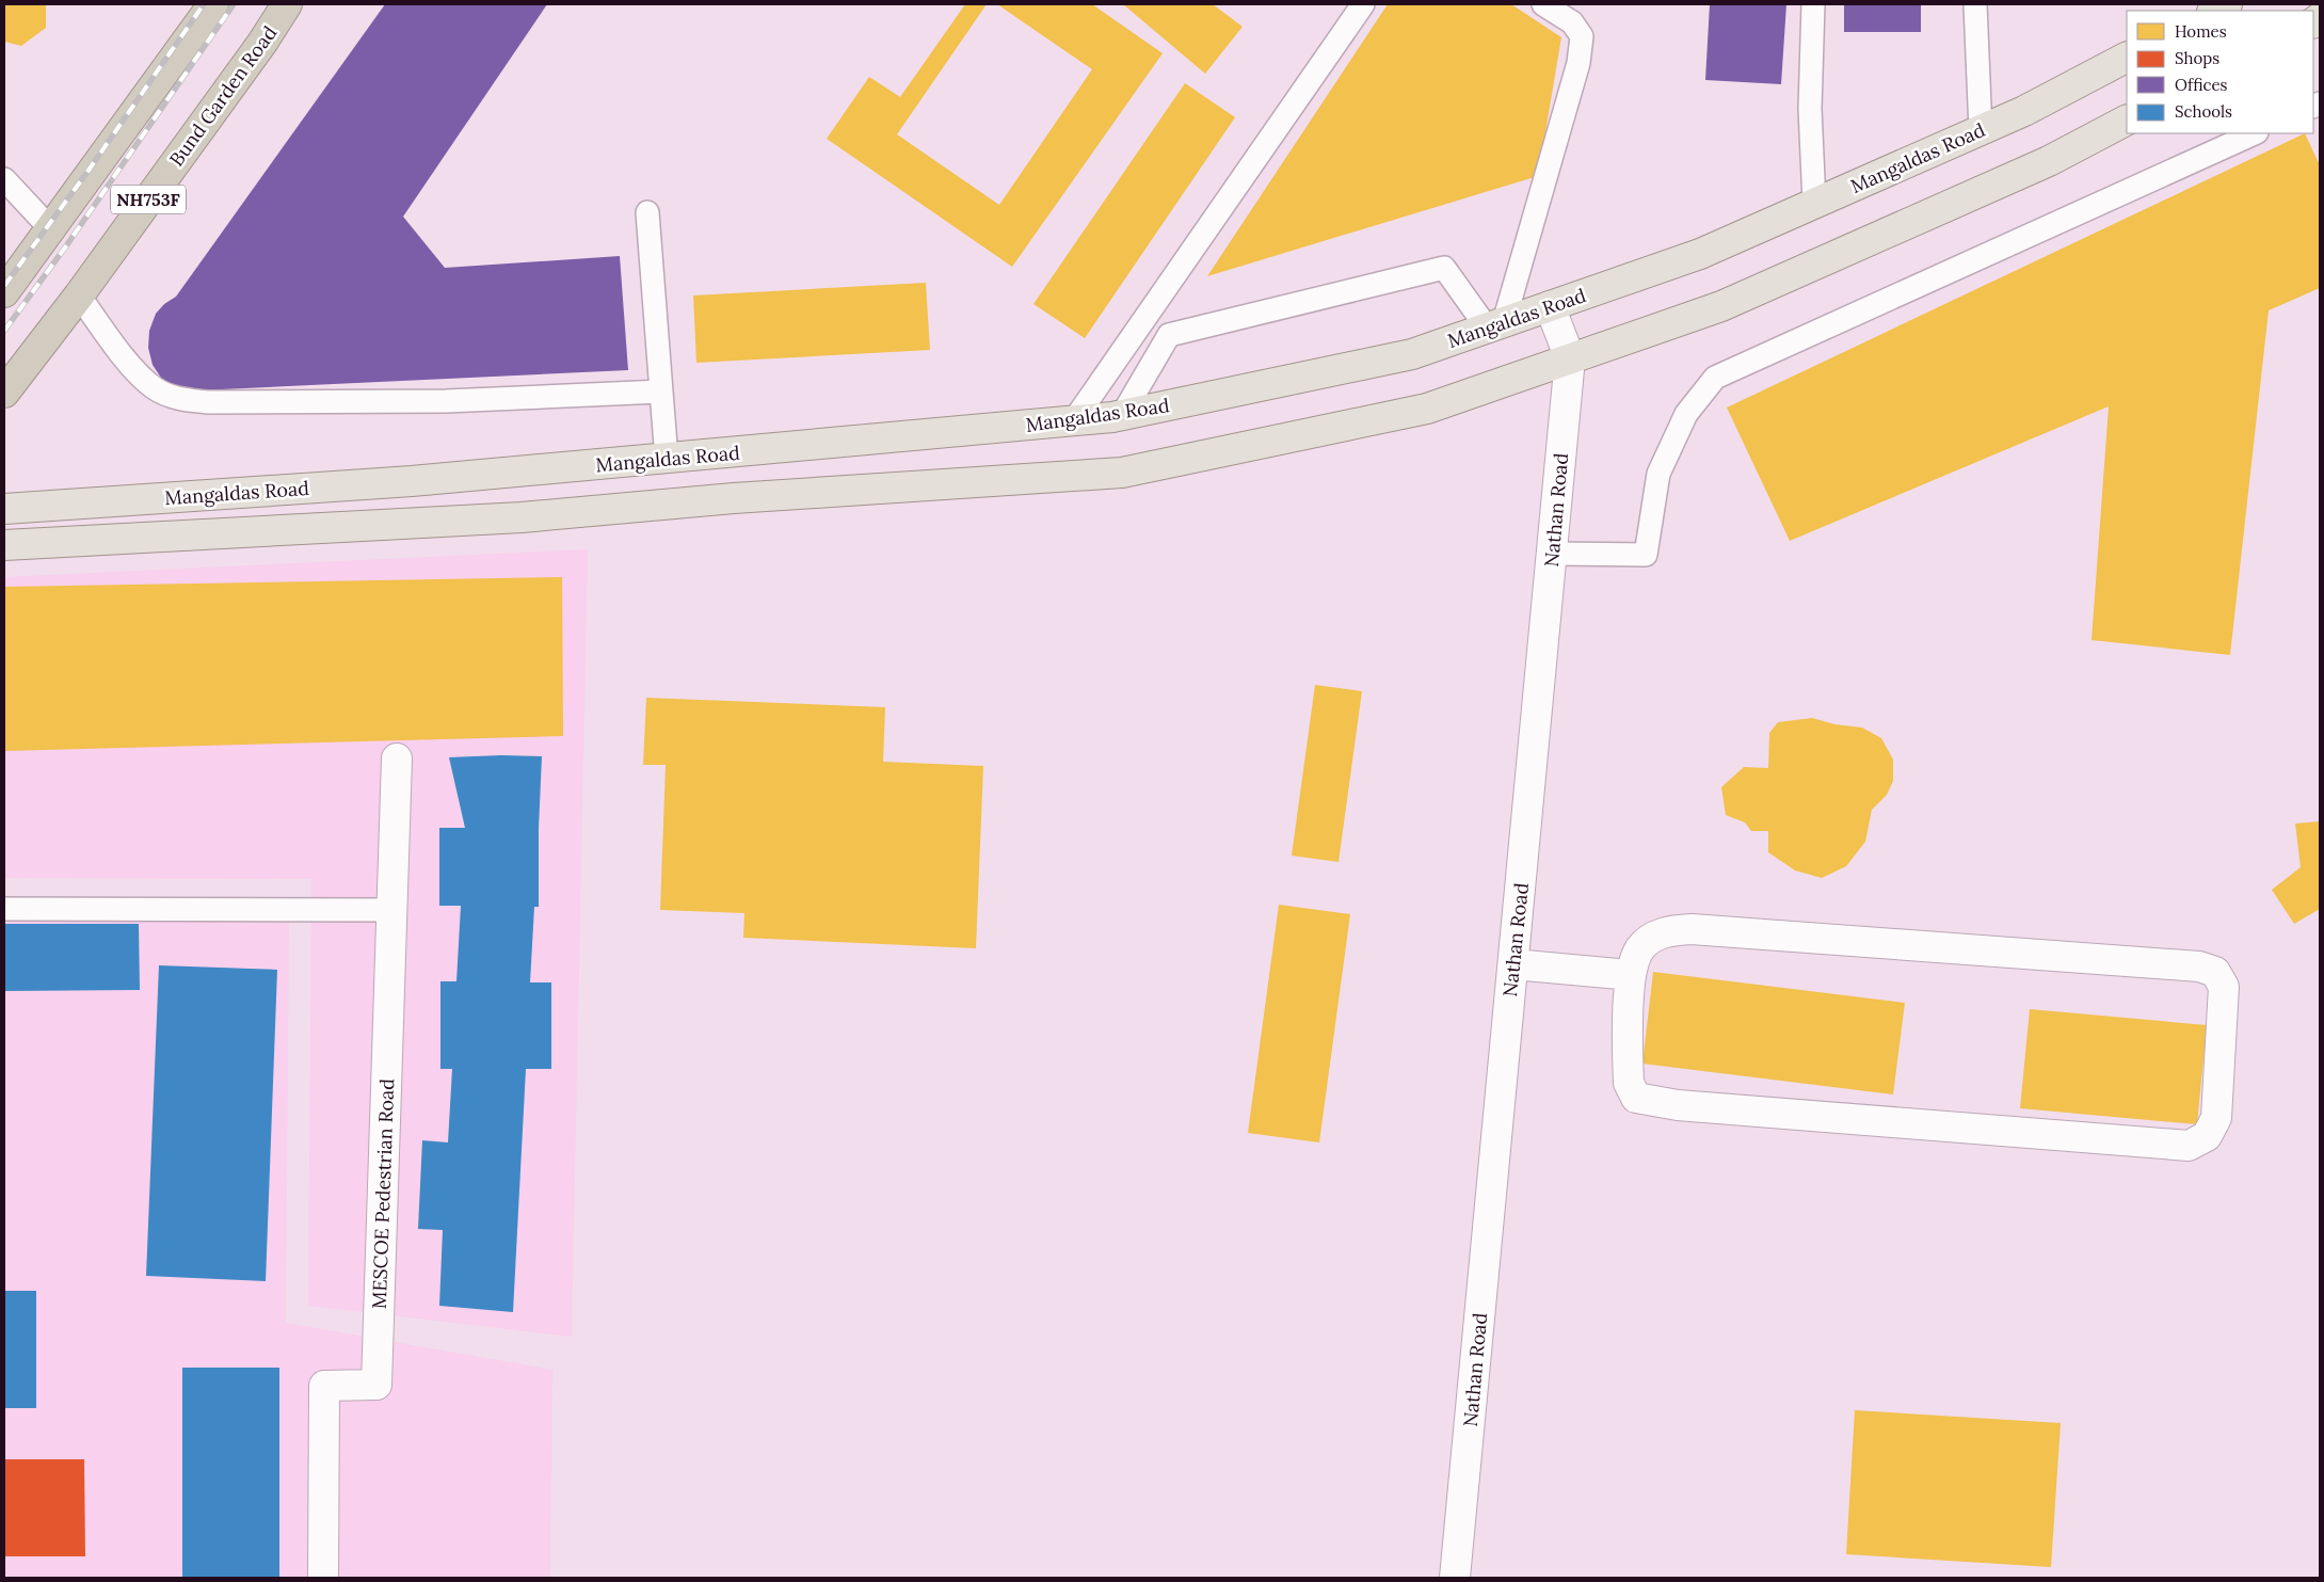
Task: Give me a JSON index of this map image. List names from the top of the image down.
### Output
{
  "streets": {
    "highway": ["Bund Garden Road", "NH753F"],
    "main road": ["Mangaldas Road"],
    "street": ["Nathan Road", "MESCOE Pedestrian Road"]
  },
  "crossings": [
    ["Mangaldas Road", "Nathan Road"]
  ],
  "legend": [
    "Homes",
    "Shops",
    "Offices",
    "Schools"
  ]
}
